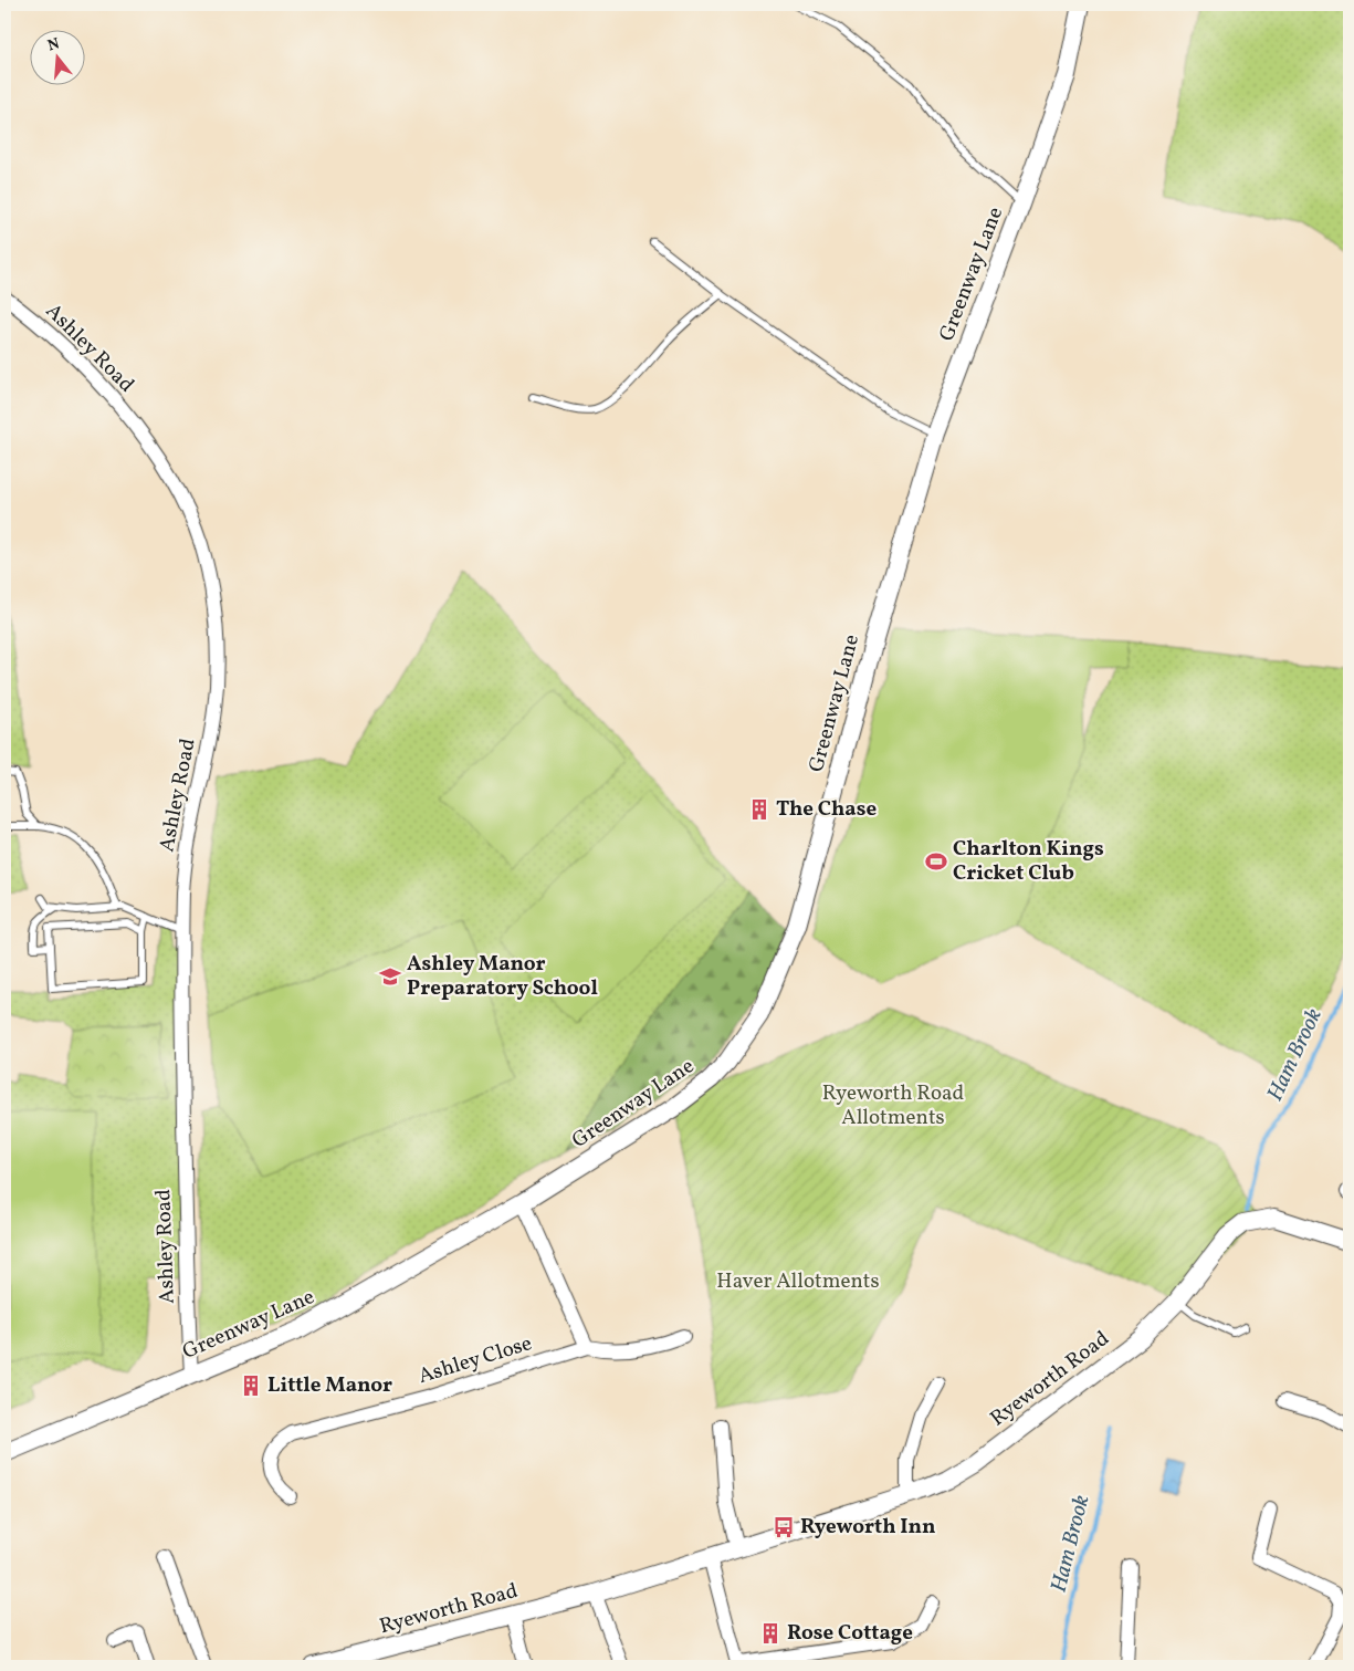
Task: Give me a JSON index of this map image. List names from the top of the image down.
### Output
{
  "streets": {
    "street": [
      "Greenway Lane",
      "Ashley Road",
      "Ashley Close",
      "Ryeworth Road"
    ]
  },
  "crossings": [
    ["Greenway Lane", "Ashley Road"]
  ],
  "water": ["Ham Brook"],
  "parks": ["Ryeworth Road Allotments", "Haver Allotments"],
  "places": {
    "building": ["The Chase", "Little Manor", "Rose Cottage"],
    "sports": ["Charlton Kings Cricket Club"],
    "school or university": ["Ashley Manor Preparatory School"],
    "bus stop": ["Ryeworth Inn"]
  },
  "north": "top"
}
